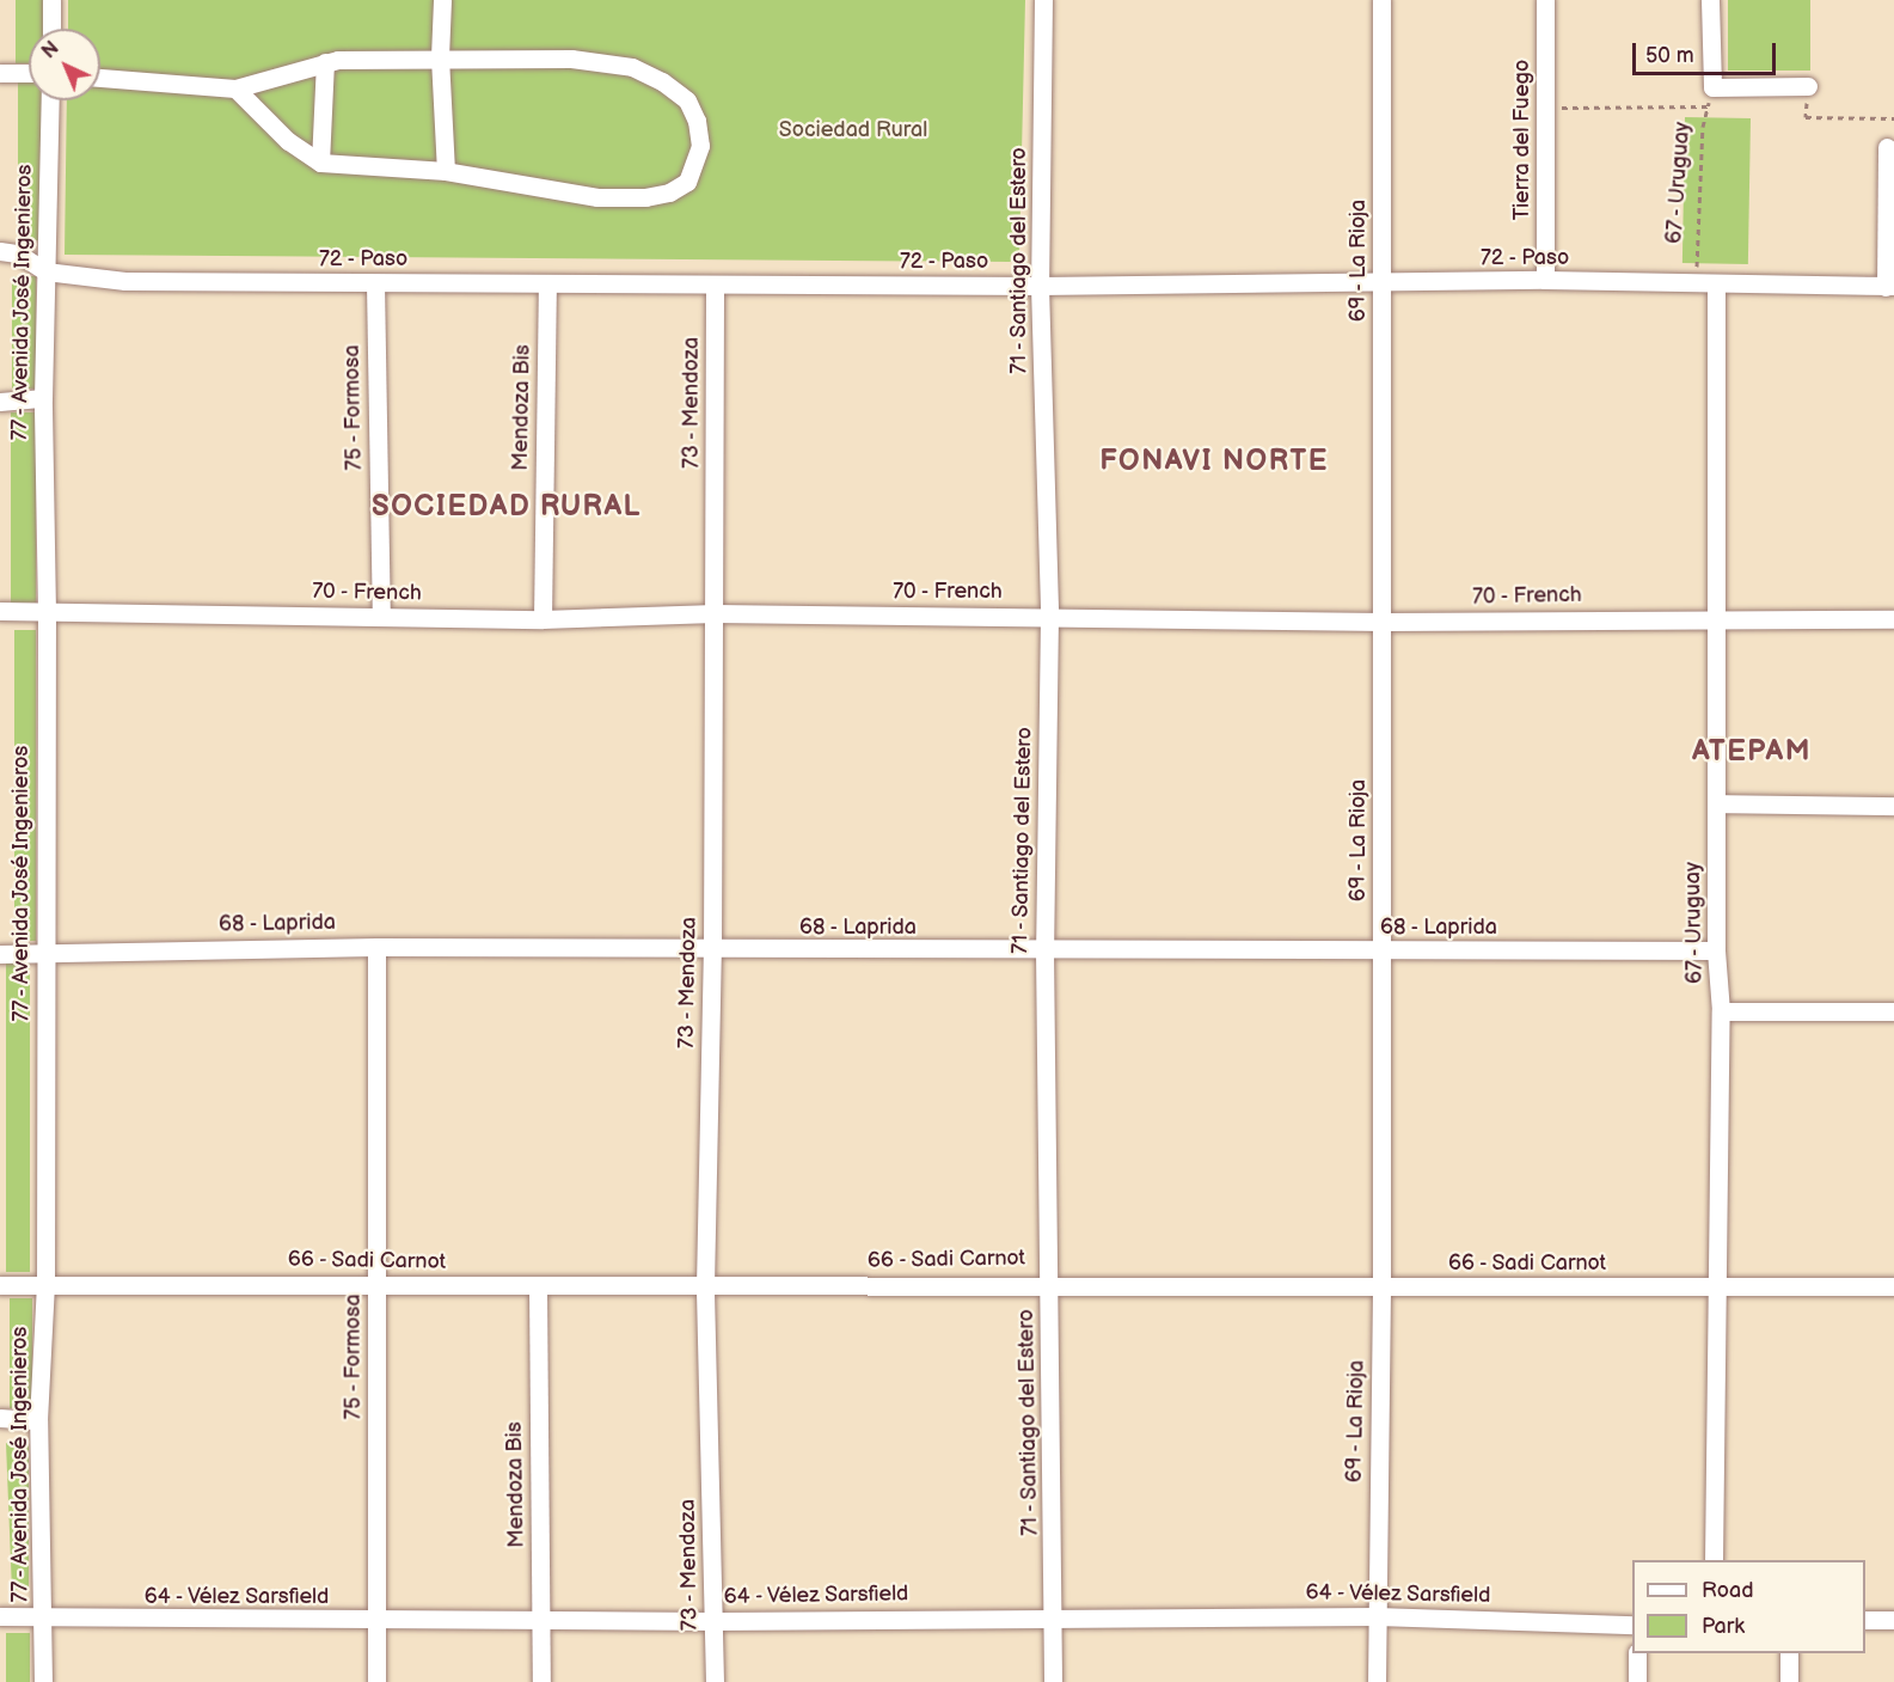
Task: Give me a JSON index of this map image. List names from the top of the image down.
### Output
{
  "streets": {
    "street": [
      "Tierra del Fuego",
      "67 - Uruguay",
      "72 - Paso",
      "71 - Santiago del Estero",
      "69 - La Rioja",
      "77 - Avenida José Ingenieros",
      "73 - Mendoza",
      "75 - Formosa",
      "Mendoza Bis",
      "70 - French",
      "68 - Laprida",
      "66 - Sadi Carnot",
      "64 - Vélez Sarsfield"
    ]
  },
  "crossings": [
    ["Tierra del Fuego", "72 - Paso"],
    ["67 - Uruguay", "72 - Paso"],
    ["67 - Uruguay", "70 - French"],
    ["67 - Uruguay", "68 - Laprida"],
    ["67 - Uruguay", "66 - Sadi Carnot"],
    ["72 - Paso", "71 - Santiago del Estero"],
    ["72 - Paso", "69 - La Rioja"],
    ["72 - Paso", "77 - Avenida José Ingenieros"],
    ["72 - Paso", "73 - Mendoza"],
    ["72 - Paso", "75 - Formosa"],
    ["72 - Paso", "Mendoza Bis"],
    ["71 - Santiago del Estero", "70 - French"],
    ["71 - Santiago del Estero", "68 - Laprida"],
    ["71 - Santiago del Estero", "66 - Sadi Carnot"],
    ["71 - Santiago del Estero", "64 - Vélez Sarsfield"],
    ["69 - La Rioja", "70 - French"],
    ["69 - La Rioja", "68 - Laprida"],
    ["69 - La Rioja", "66 - Sadi Carnot"],
    ["69 - La Rioja", "64 - Vélez Sarsfield"],
    ["77 - Avenida José Ingenieros", "70 - French"],
    ["77 - Avenida José Ingenieros", "68 - Laprida"],
    ["77 - Avenida José Ingenieros", "66 - Sadi Carnot"],
    ["77 - Avenida José Ingenieros", "64 - Vélez Sarsfield"],
    ["73 - Mendoza", "70 - French"],
    ["73 - Mendoza", "68 - Laprida"],
    ["73 - Mendoza", "66 - Sadi Carnot"],
    ["73 - Mendoza", "64 - Vélez Sarsfield"],
    ["75 - Formosa", "70 - French"],
    ["75 - Formosa", "68 - Laprida"],
    ["75 - Formosa", "66 - Sadi Carnot"],
    ["75 - Formosa", "64 - Vélez Sarsfield"],
    ["Mendoza Bis", "70 - French"],
    ["Mendoza Bis", "66 - Sadi Carnot"],
    ["Mendoza Bis", "64 - Vélez Sarsfield"]
  ],
  "districts": ["FONAVI NORTE", "SOCIEDAD RURAL", "ATEPAM"],
  "parks": ["Sociedad Rural"],
  "legend": ["Road", "Park"],
  "scale_bar": "50 m",
  "north": "top left"
}
